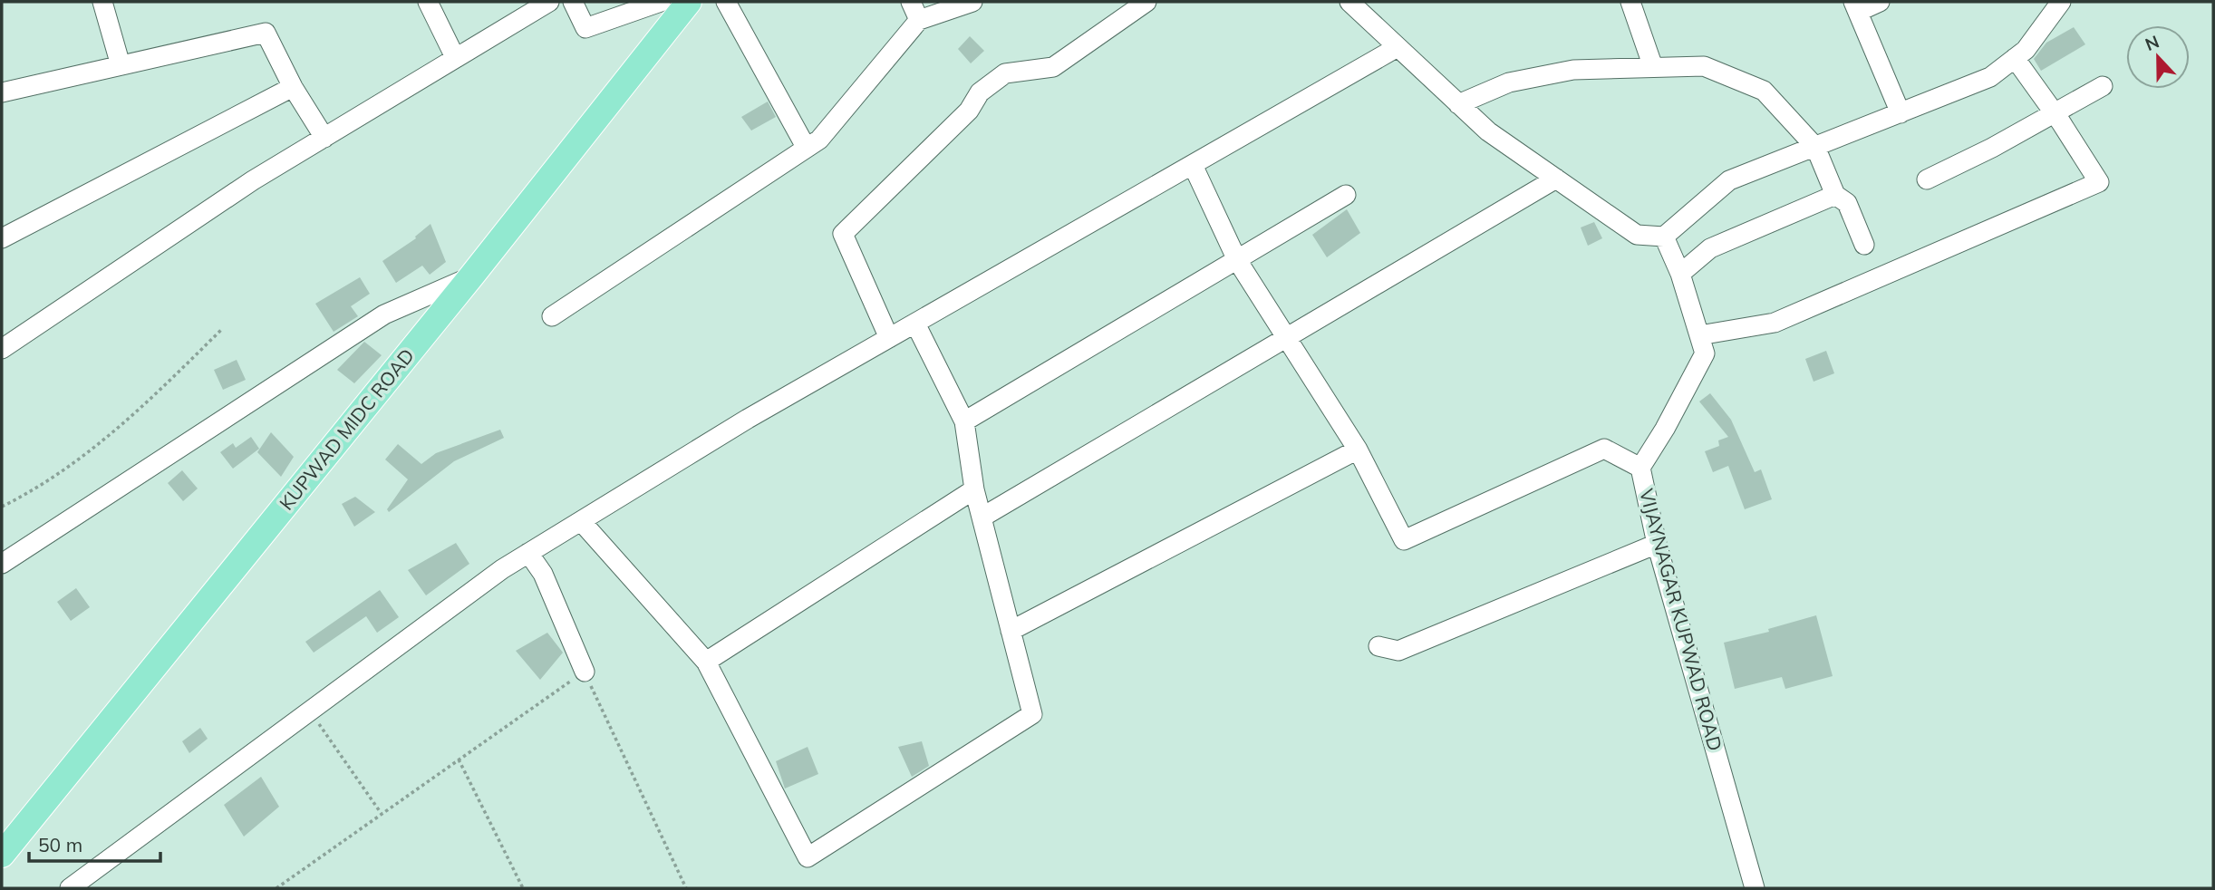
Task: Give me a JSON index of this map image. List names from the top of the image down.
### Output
{
  "streets": {
    "main road": ["KUPWAD MIDC ROAD"],
    "street": ["VIJAYNAGAR KUPWAD ROAD"]
  },
  "scale_bar": "50 m",
  "north": "top"
}
